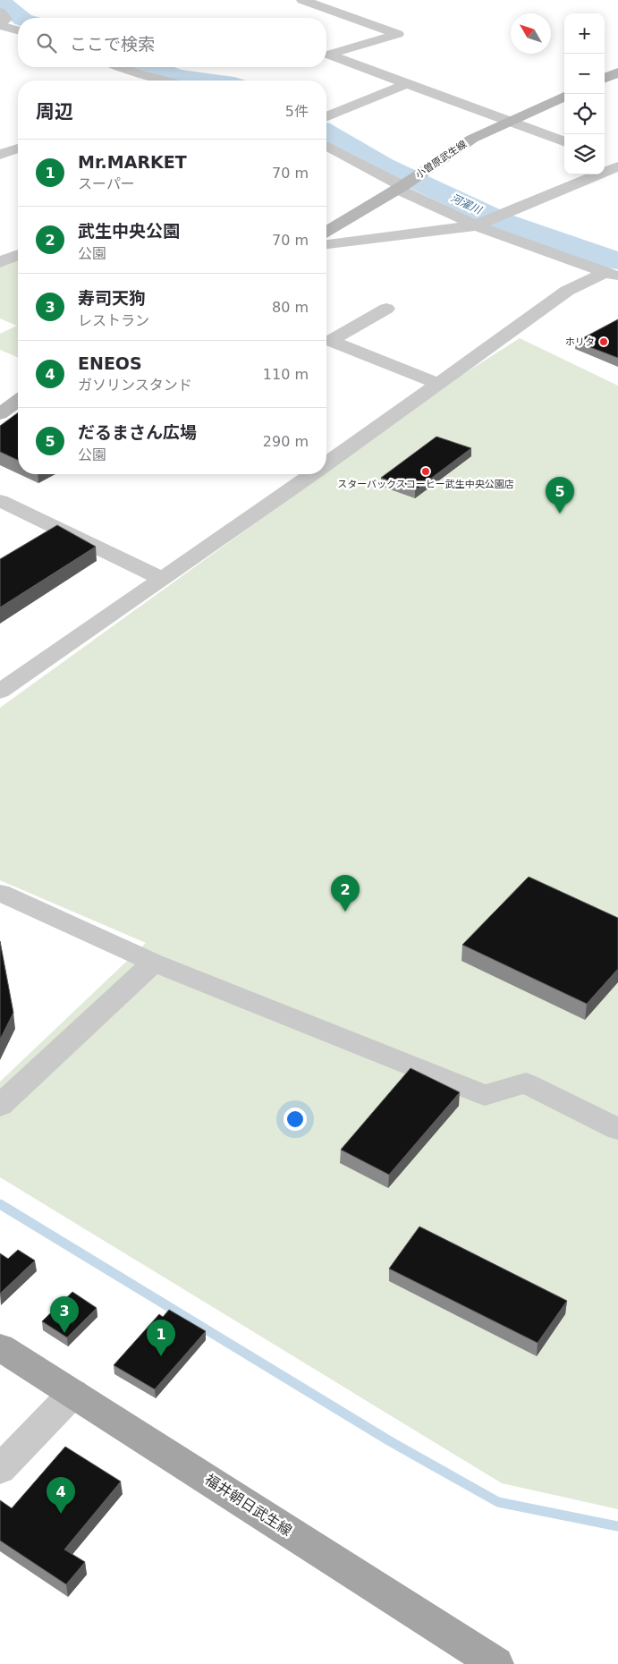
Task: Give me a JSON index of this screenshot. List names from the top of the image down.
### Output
{
  "streets": {
    "main road": ["小曽原武生線", "福井朝日武生線"]
  },
  "water": ["河濯川"],
  "places": ["ホリタ", "スターバックスコーヒー武生中央公園店"],
  "north": "top left",
  "page": {
    "map_buttons": ["+", "−"],
    "search": "ここで検索",
    "heading": ["周辺", "5件"],
    "list": [
      {
        "mark": "1",
        "name": "Mr.MARKET",
        "note": "スーパー",
        "value": "70 m"
      },
      {
        "mark": "2",
        "name": "武生中央公園",
        "note": "公園",
        "value": "70 m"
      },
      {
        "mark": "3",
        "name": "寿司天狗",
        "note": "レストラン",
        "value": "80 m"
      },
      {
        "mark": "4",
        "name": "ENEOS",
        "note": "ガソリンスタンド",
        "value": "110 m"
      },
      {
        "mark": "5",
        "name": "だるまさん広場",
        "note": "公園",
        "value": "290 m"
      }
    ],
    "pins": [
      "5",
      "2",
      "3",
      "1",
      "4"
    ]
  }
}
